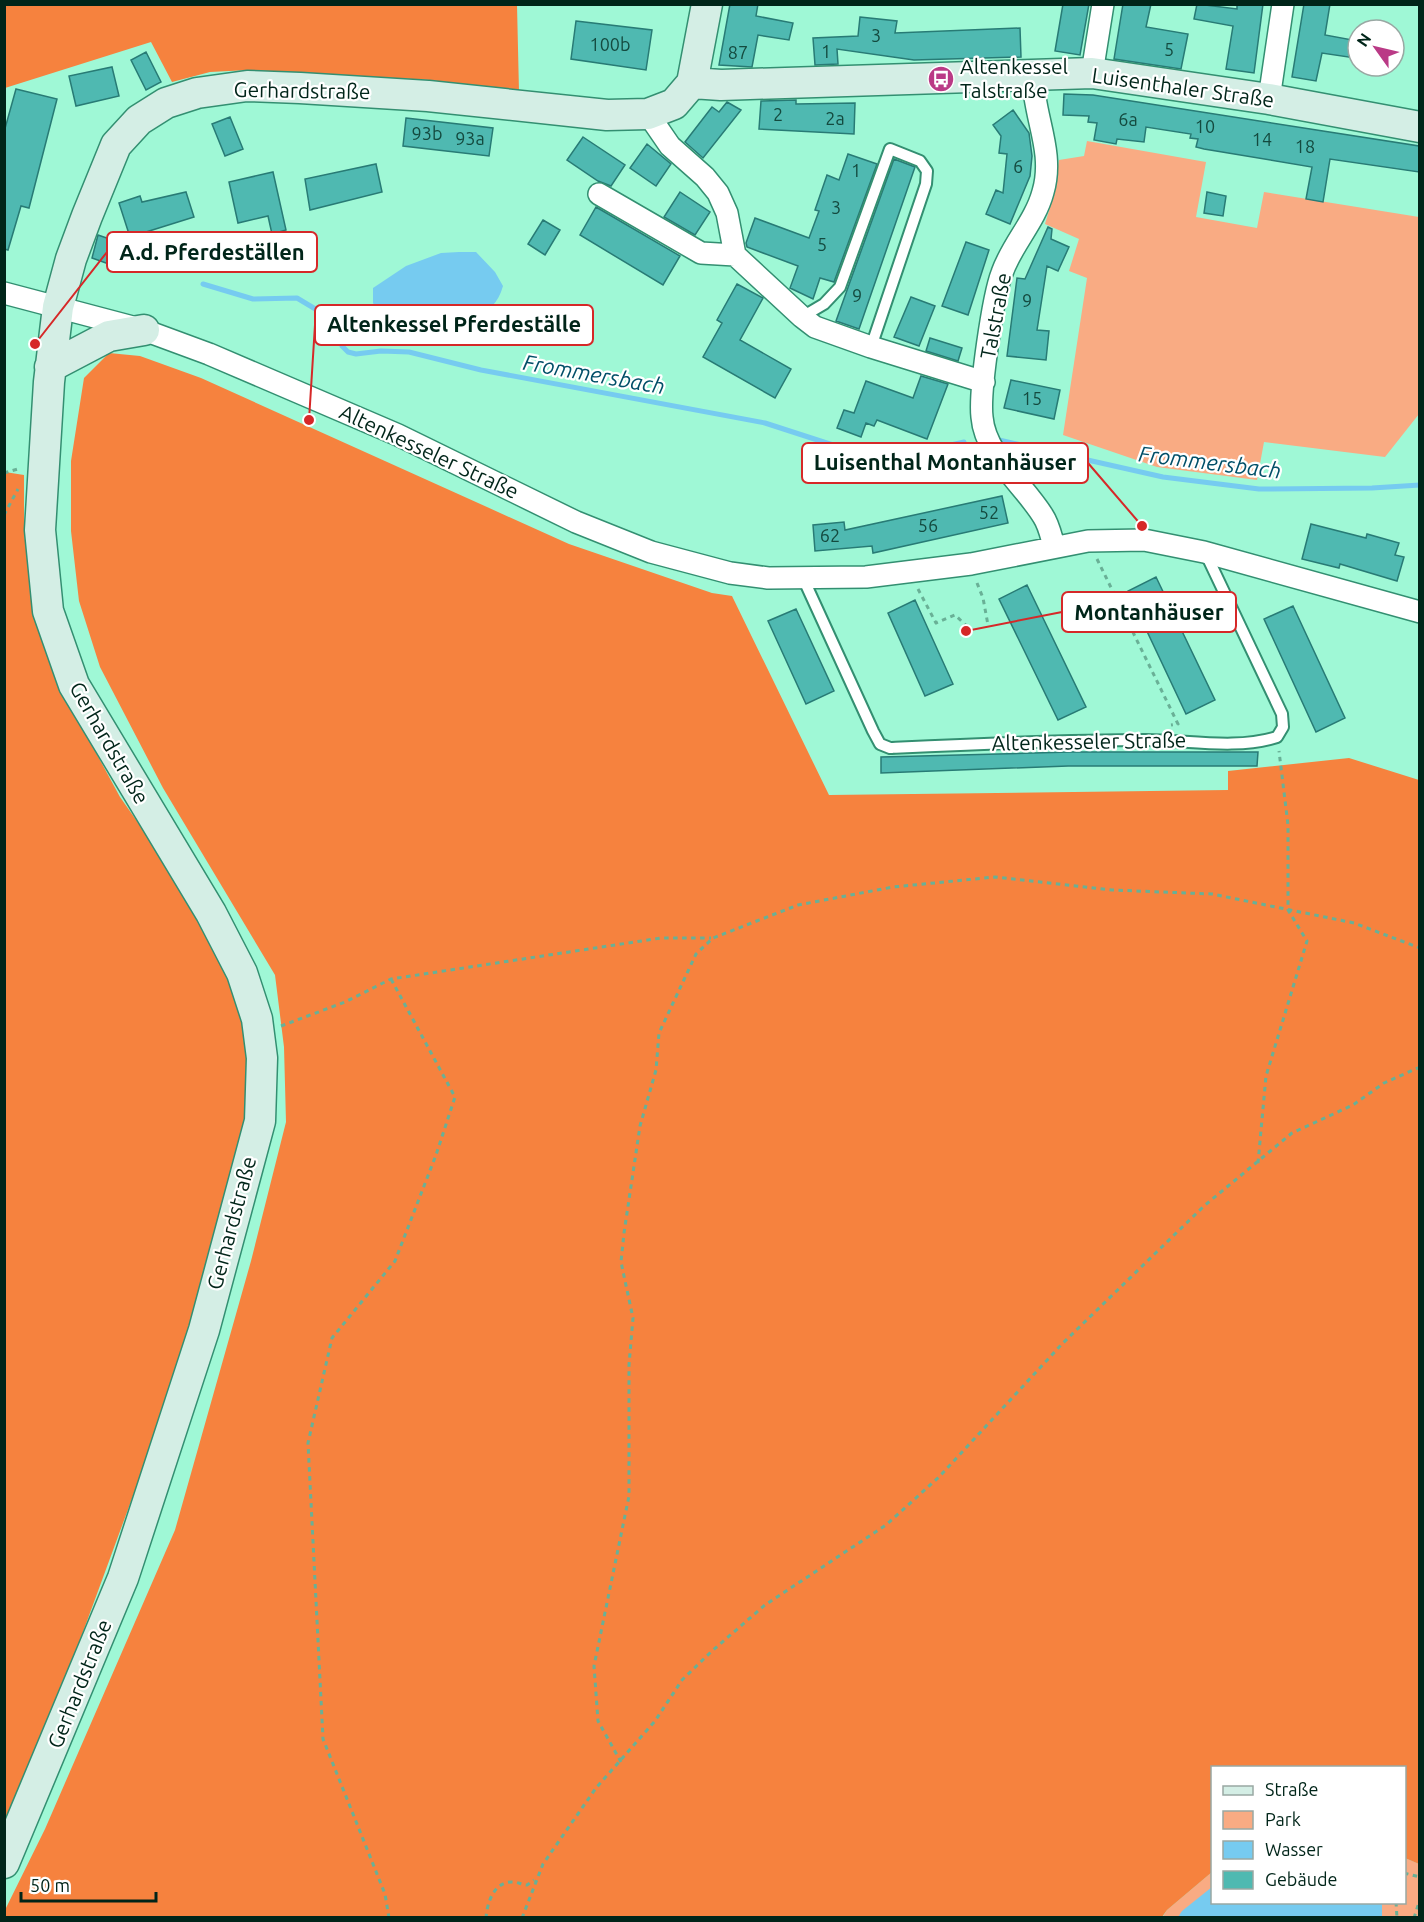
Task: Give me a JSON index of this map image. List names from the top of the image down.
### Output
{
  "streets": {
    "street": [
      "Luisenthaler Straße",
      "Gerhardstraße",
      "Talstraße",
      "Altenkesseler Straße"
    ]
  },
  "crossings": [
    ["Luisenthaler Straße", "Gerhardstraße"],
    ["Luisenthaler Straße", "Talstraße"],
    ["Gerhardstraße", "Altenkesseler Straße"],
    ["Talstraße", "Altenkesseler Straße"]
  ],
  "water": ["Frommersbach"],
  "places": {
    "bus stop": ["Altenkessel Talstraße"],
    "other": [
      "A.d. Pferdeställen",
      "Altenkessel Pferdeställe",
      "Luisenthal Montanhäuser",
      "Montanhäuser"
    ]
  },
  "house_numbers": [
    "3",
    "100b",
    "5",
    "1",
    "87",
    "2",
    "2a",
    "6a",
    "10",
    "93b",
    "93a",
    "14",
    "18",
    "6",
    "1",
    "3",
    "5",
    "9",
    "9",
    "15",
    "52",
    "56",
    "62"
  ],
  "legend": [
    "Straße",
    "Park",
    "Wasser",
    "Gebäude"
  ],
  "scale_bar": "50 m",
  "north": "top left"
}
